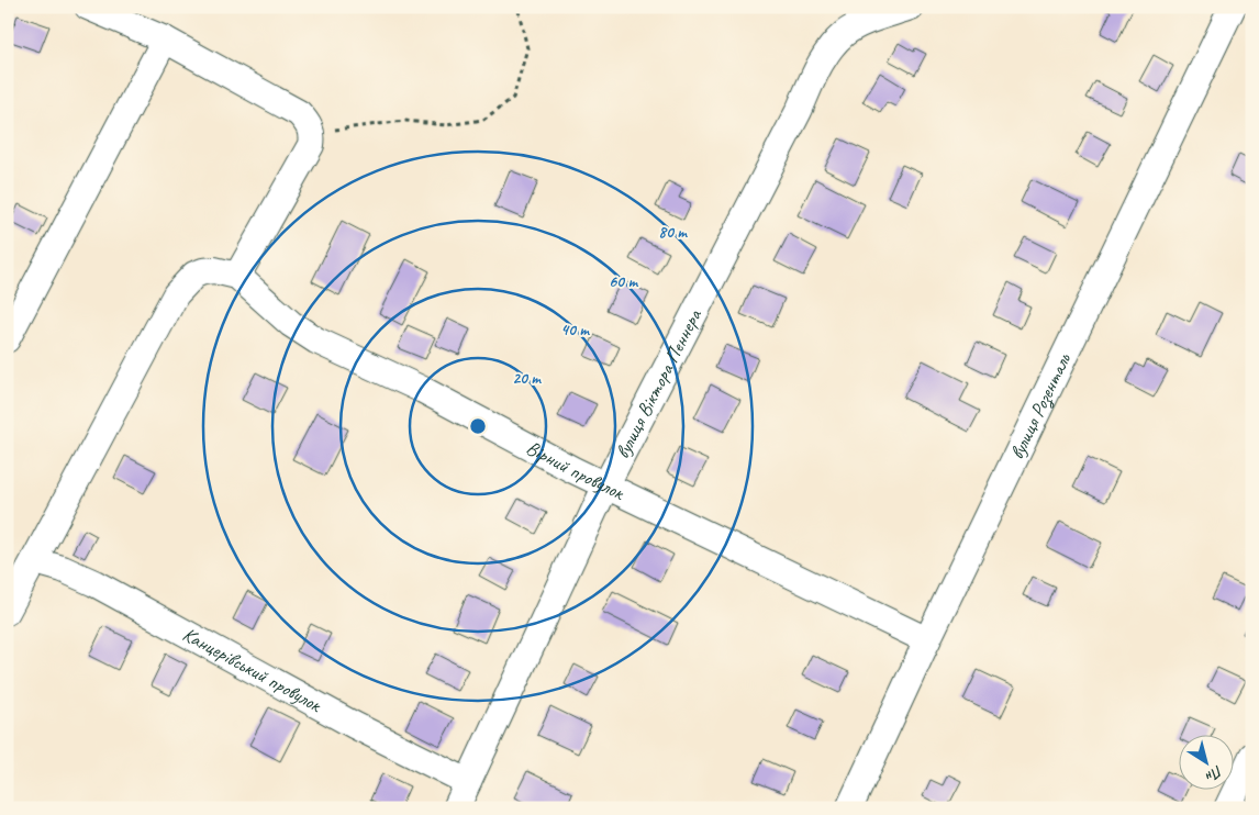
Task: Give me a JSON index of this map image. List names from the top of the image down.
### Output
{
  "streets": {
    "street": [
      "вулиця Віктора Пеннера",
      "вулиця Розенталь",
      "Вірний провулок",
      "Канцерівський провулок"
    ]
  },
  "crossings": [
    ["вулиця Віктора Пеннера", "Вірний провулок"],
    ["вулиця Віктора Пеннера", "Канцерівський провулок"],
    ["вулиця Розенталь", "Вірний провулок"]
  ],
  "north": "bottom right",
  "rings": [
    "80 m",
    "60 m",
    "40 m",
    "20 m"
  ]
}
